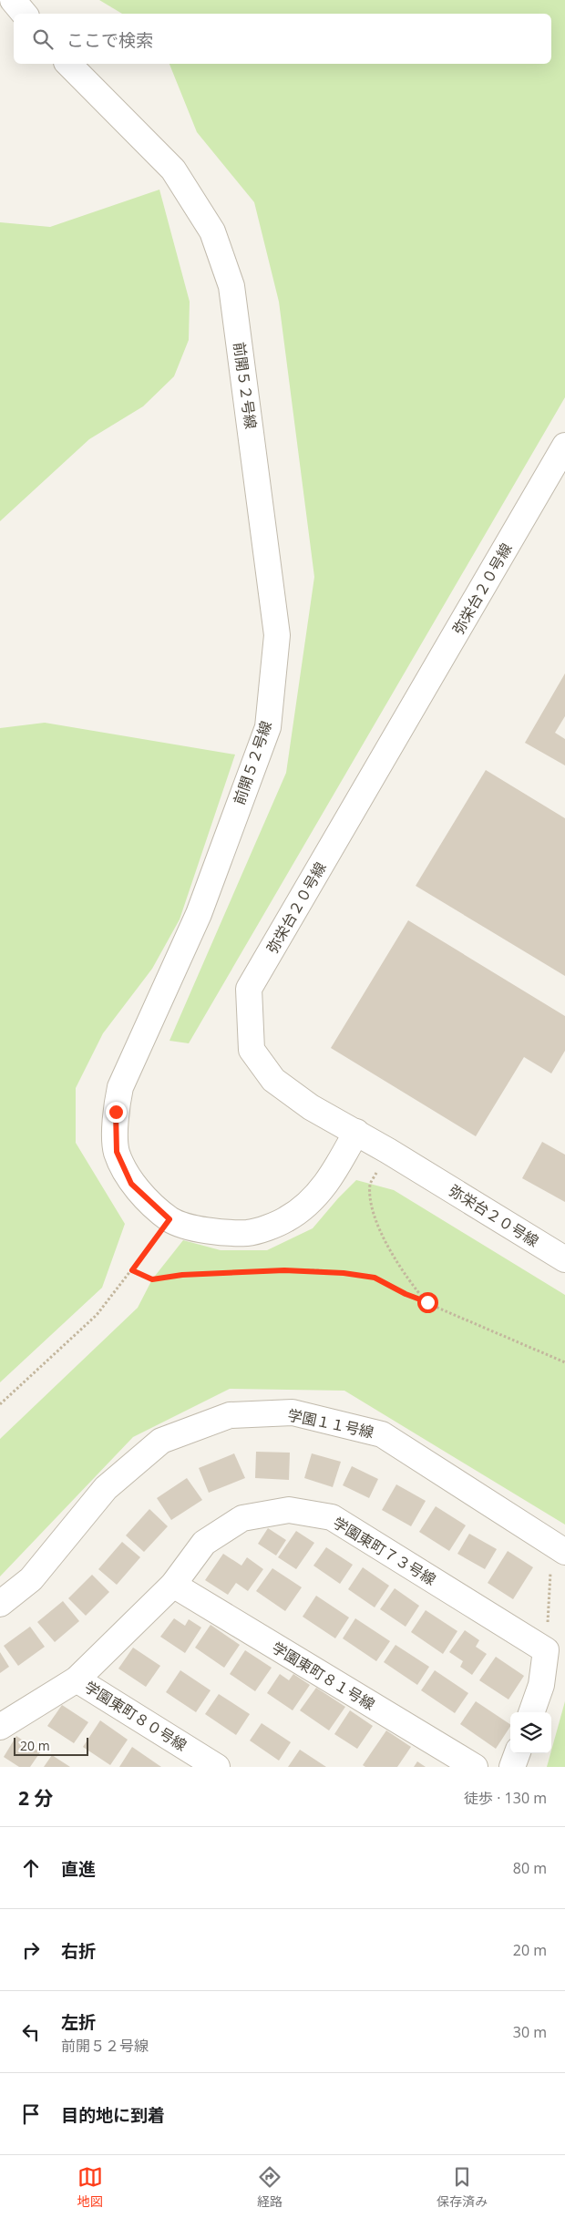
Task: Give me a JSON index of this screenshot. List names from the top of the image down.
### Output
{
  "streets": {
    "street": [
      "前開５２号線",
      "弥栄台２０号線",
      "学園１１号線",
      "学園東町７３号線",
      "学園東町８１号線",
      "学園東町８０号線"
    ]
  },
  "crossings": [
    ["前開５２号線", "弥栄台２０号線"],
    ["学園東町７３号線", "学園東町８１号線"],
    ["学園東町７３号線", "学園東町８０号線"]
  ],
  "scale_bar": "20 m",
  "page": {
    "search": "ここで検索",
    "scale": "20 m",
    "heading": ["2 分", "徒歩 · 130 m"],
    "list": [
      ["直進", "80 m"],
      ["右折", "20 m"],
      ["左折", "前開５２号線", "30 m"],
      "目的地に到着"
    ],
    "nav": ["地図", "経路", "保存済み"]
  }
}
